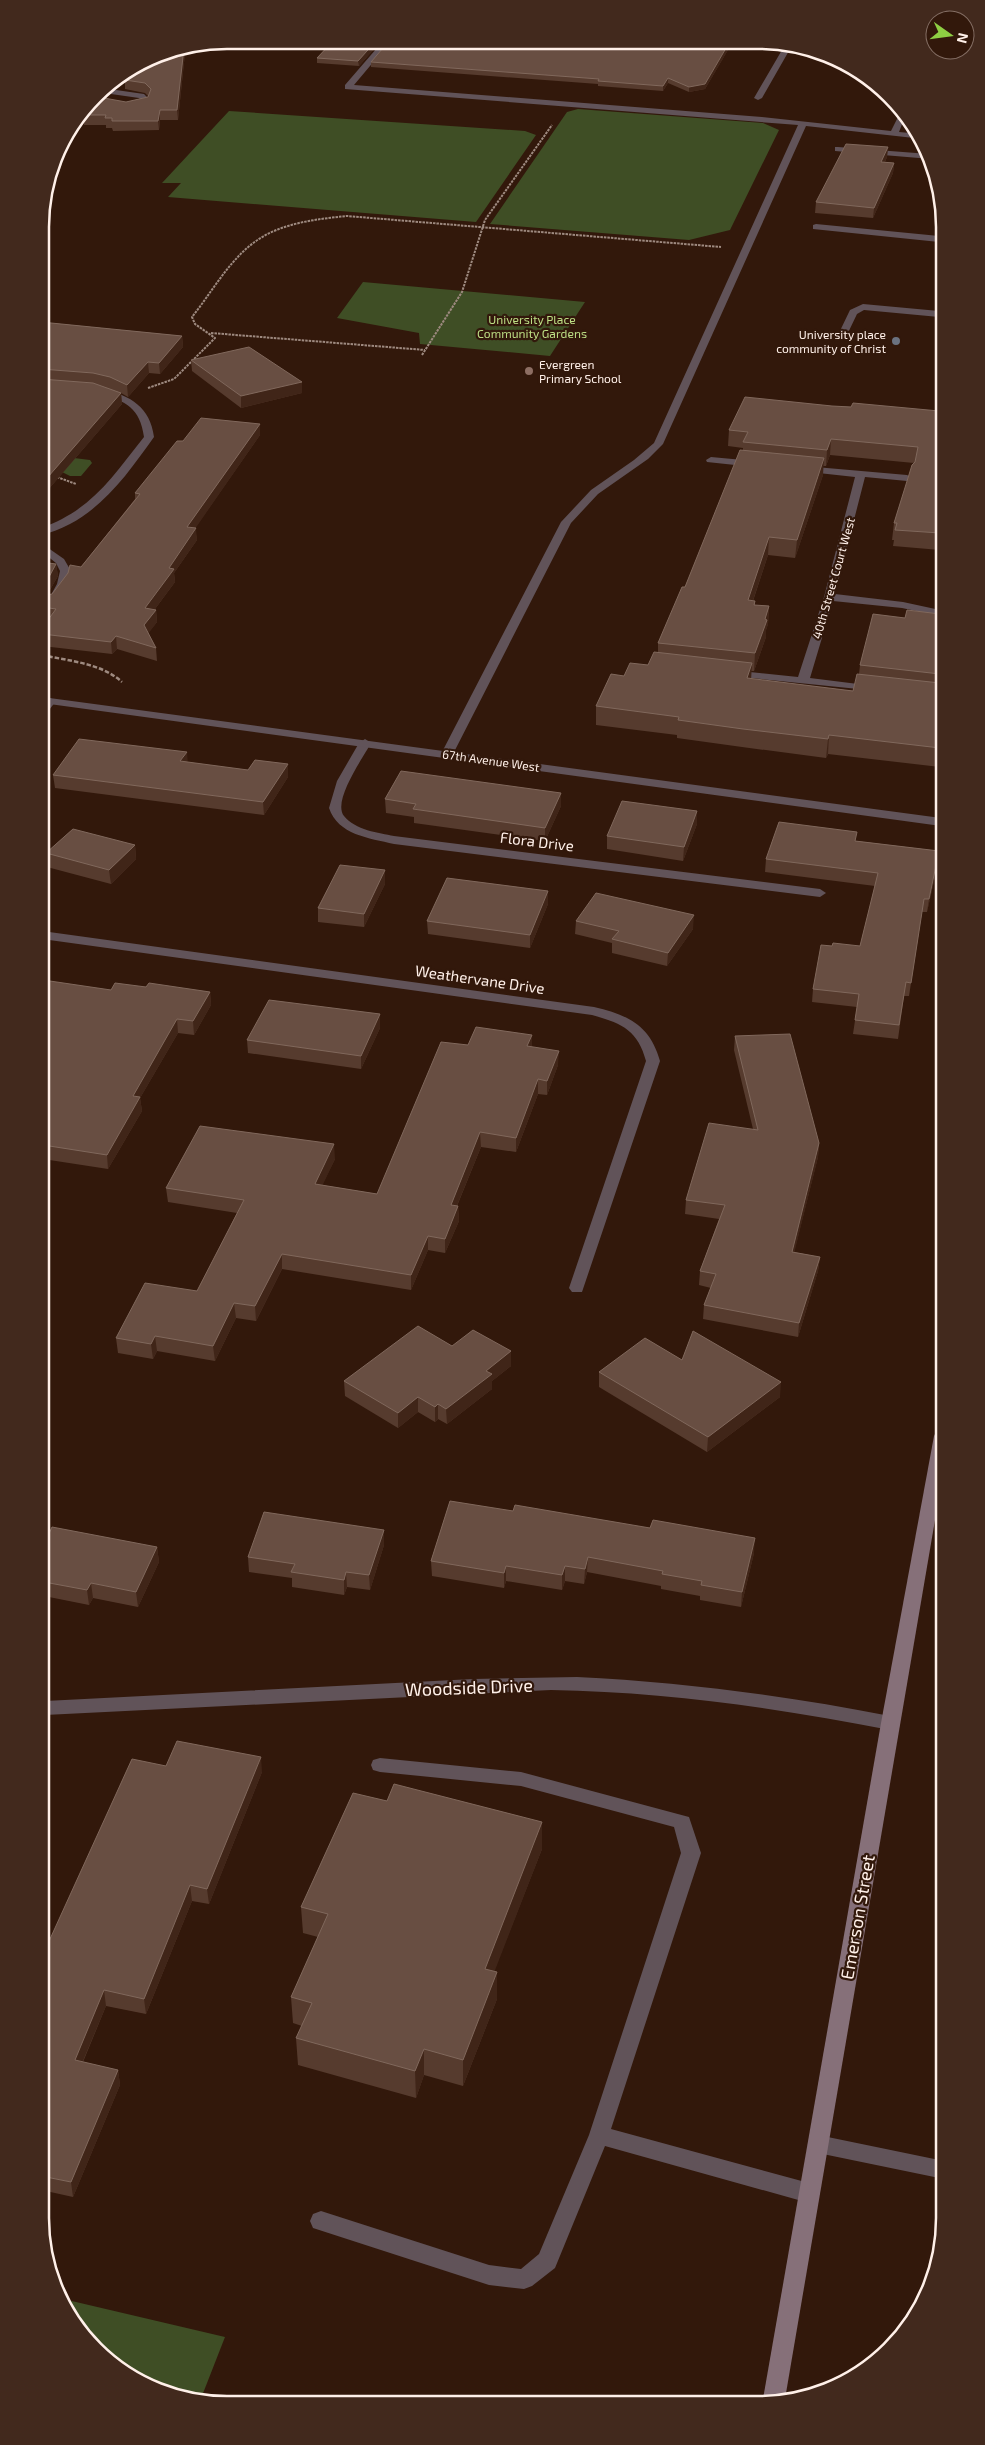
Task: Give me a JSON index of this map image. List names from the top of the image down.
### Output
{
  "streets": {
    "main road": ["Emerson Street"],
    "street": [
      "40th Street Court West",
      "67th Avenue West",
      "Flora Drive",
      "Weathervane Drive",
      "Woodside Drive"
    ]
  },
  "crossings": [
    ["67th Avenue West", "Flora Drive"],
    ["Woodside Drive", "Emerson Street"]
  ],
  "parks": ["University Place Community Gardens"],
  "places": ["University place community of Christ", "Evergreen Primary School"],
  "north": "right"
}
